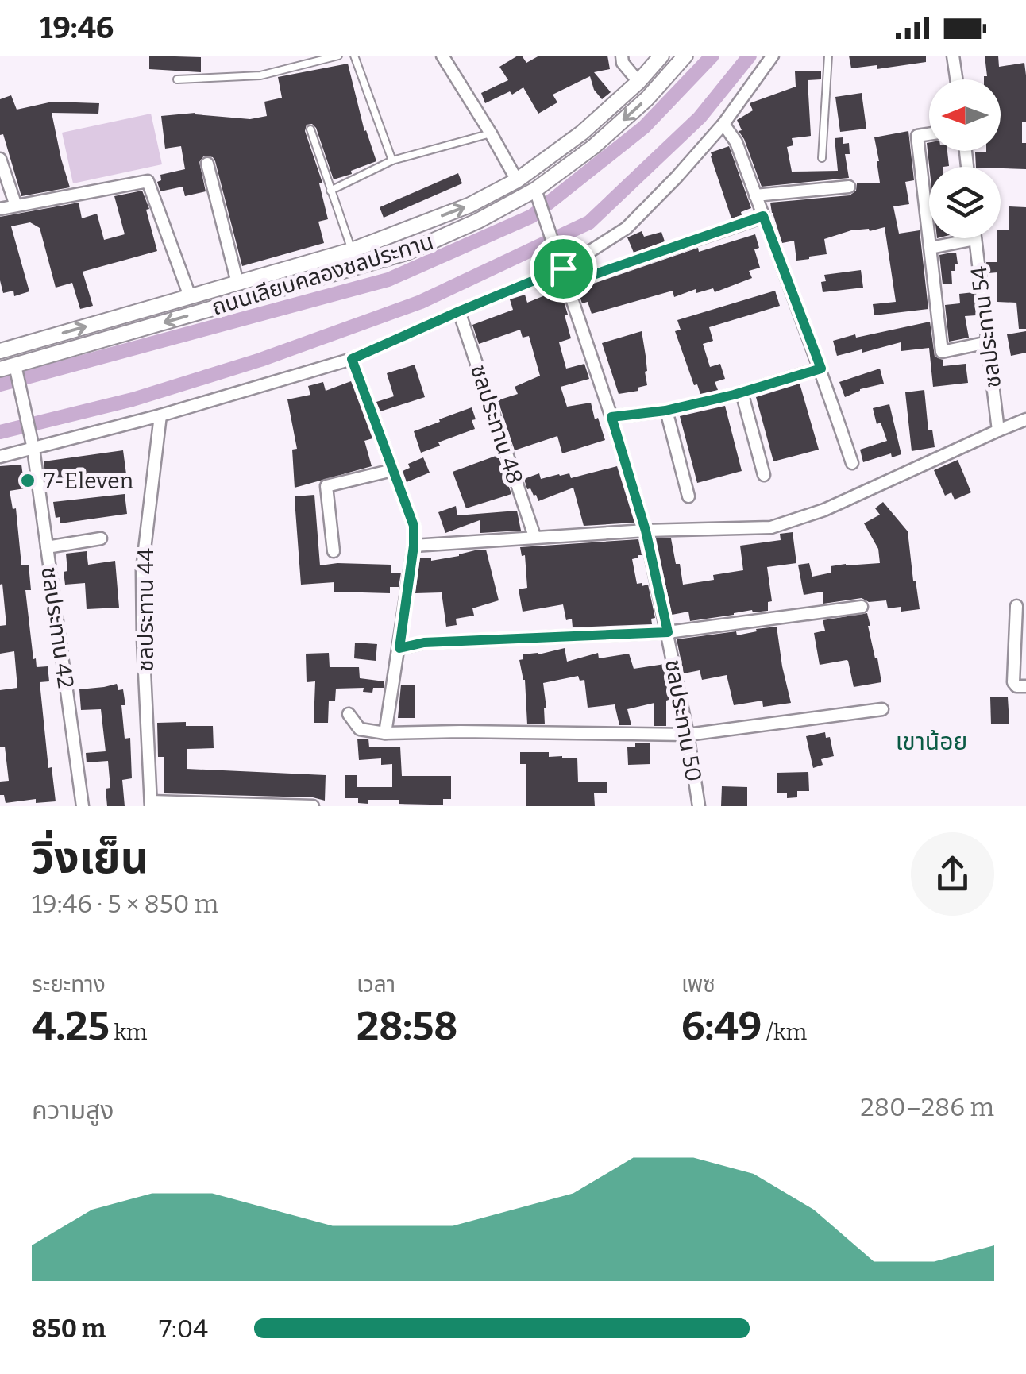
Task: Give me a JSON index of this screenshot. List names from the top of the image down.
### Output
{
  "streets": {
    "street": [
      "ถนนเลียบคลองชลประทาน",
      "ชลประทาน 54",
      "ชลประทาน 48",
      "ชลประทาน 44",
      "ชลประทาน 42",
      "ชลประทาน 50"
    ]
  },
  "crossings": [
    ["ถนนเลียบคลองชลประทาน", "ชลประทาน 42"],
    ["ถนนเลียบคลองชลประทาน", "ชลประทาน 50"]
  ],
  "districts": ["เขาน้อย"],
  "places": ["7-Eleven"],
  "north": "left",
  "page": {
    "status": "19:46",
    "heading": ["วิ่งเย็น", "19:46 · 5 × 850 m"],
    "stats": [
      ["ระยะทาง", "4.25 km"],
      ["เวลา", "28:58"],
      ["เพซ", "6:49 /km"]
    ],
    "chart": ["ความสูง", "280–286 m"],
    "list": [
      {
        "name": "850 m",
        "note": "7:04"
      }
    ]
  }
}
